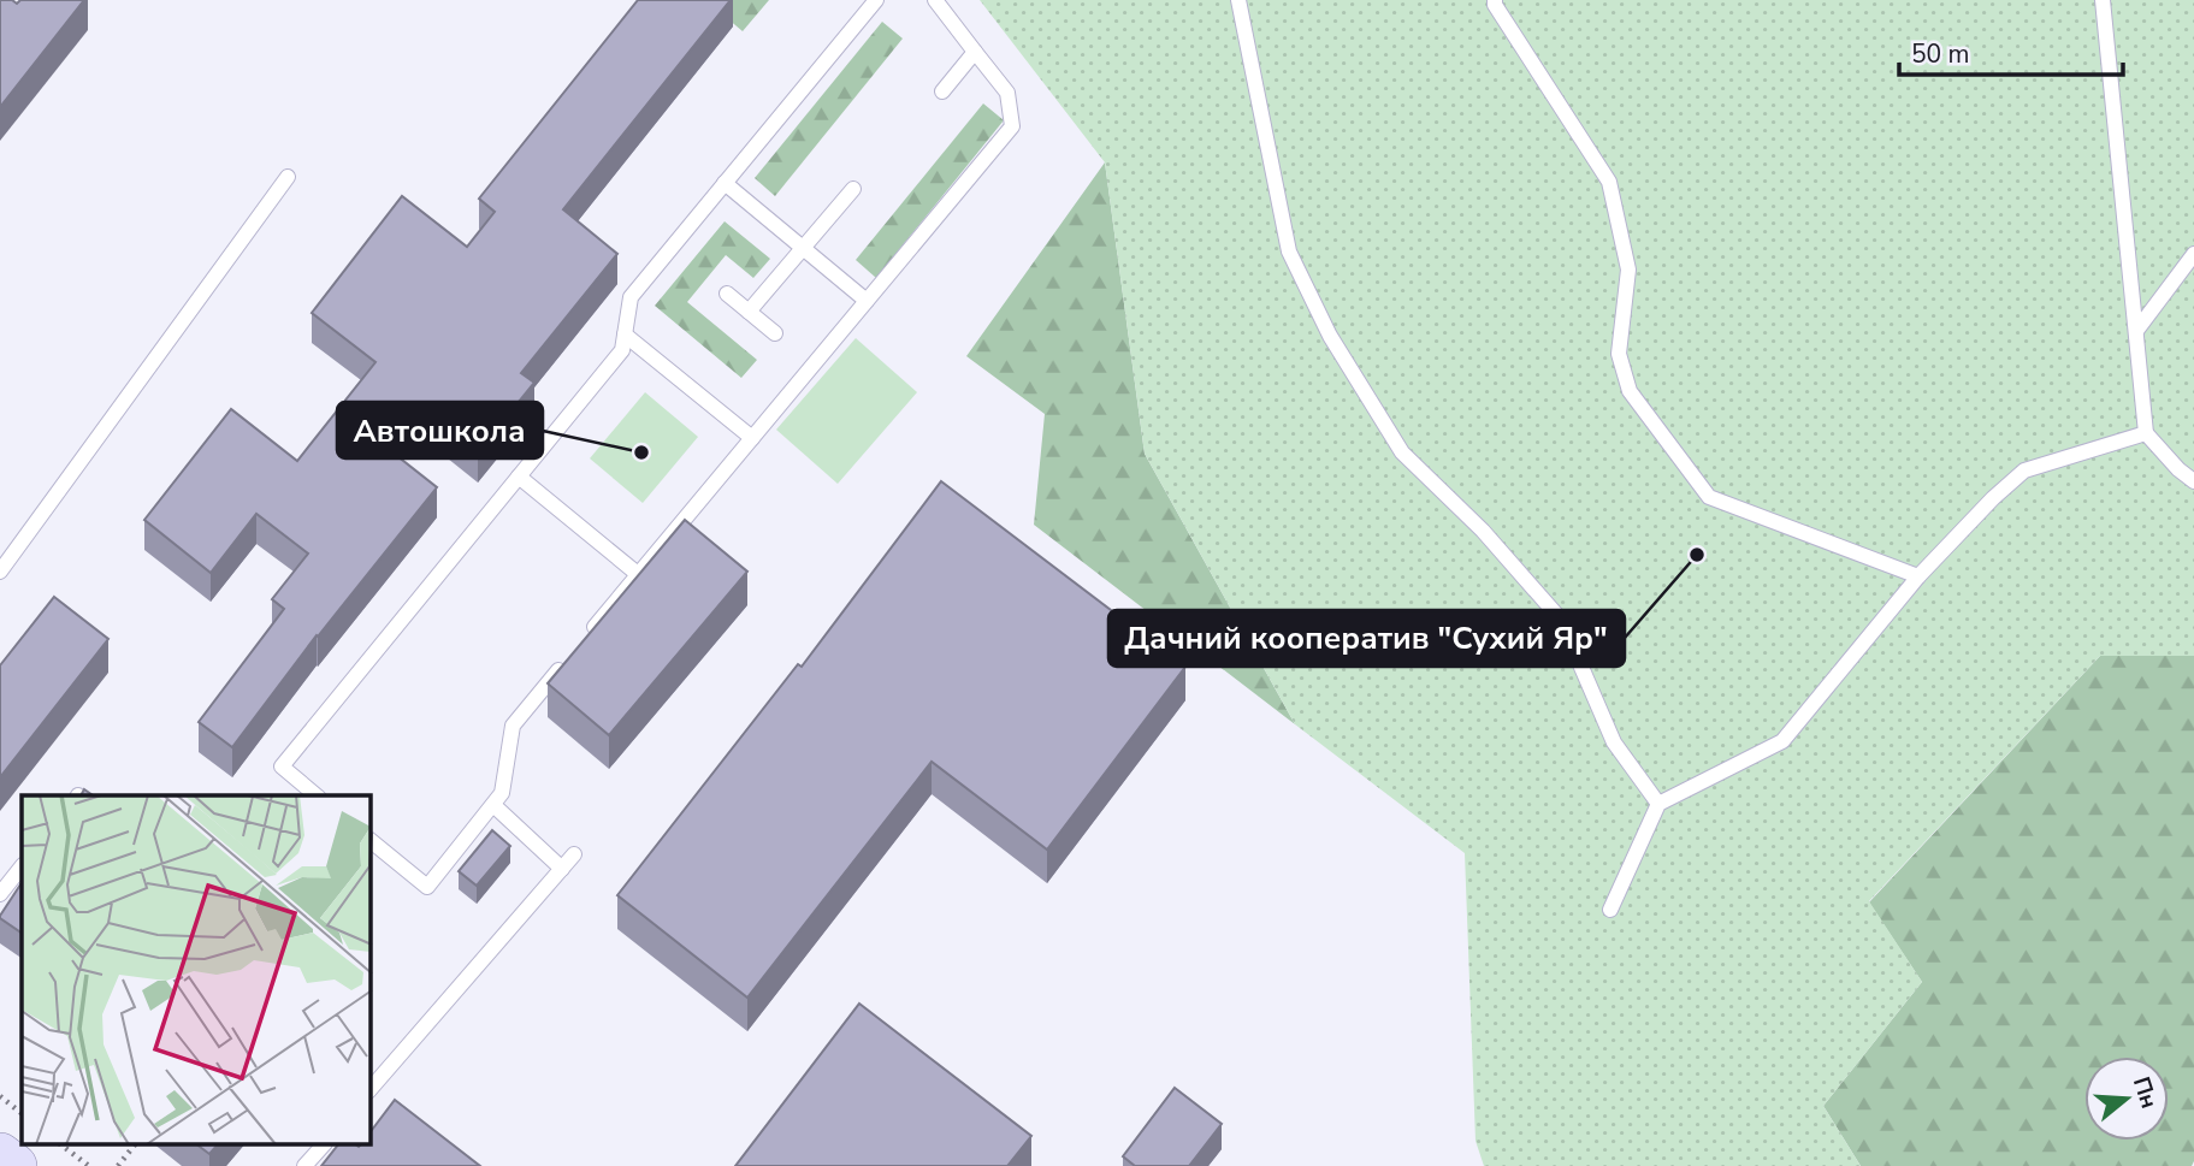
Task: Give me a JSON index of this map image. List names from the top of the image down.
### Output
{
  "places": ["Автошкола", "Дачний кооператив \"Сухий Яр\""],
  "scale_bar": "50 m",
  "north": "right"
}
